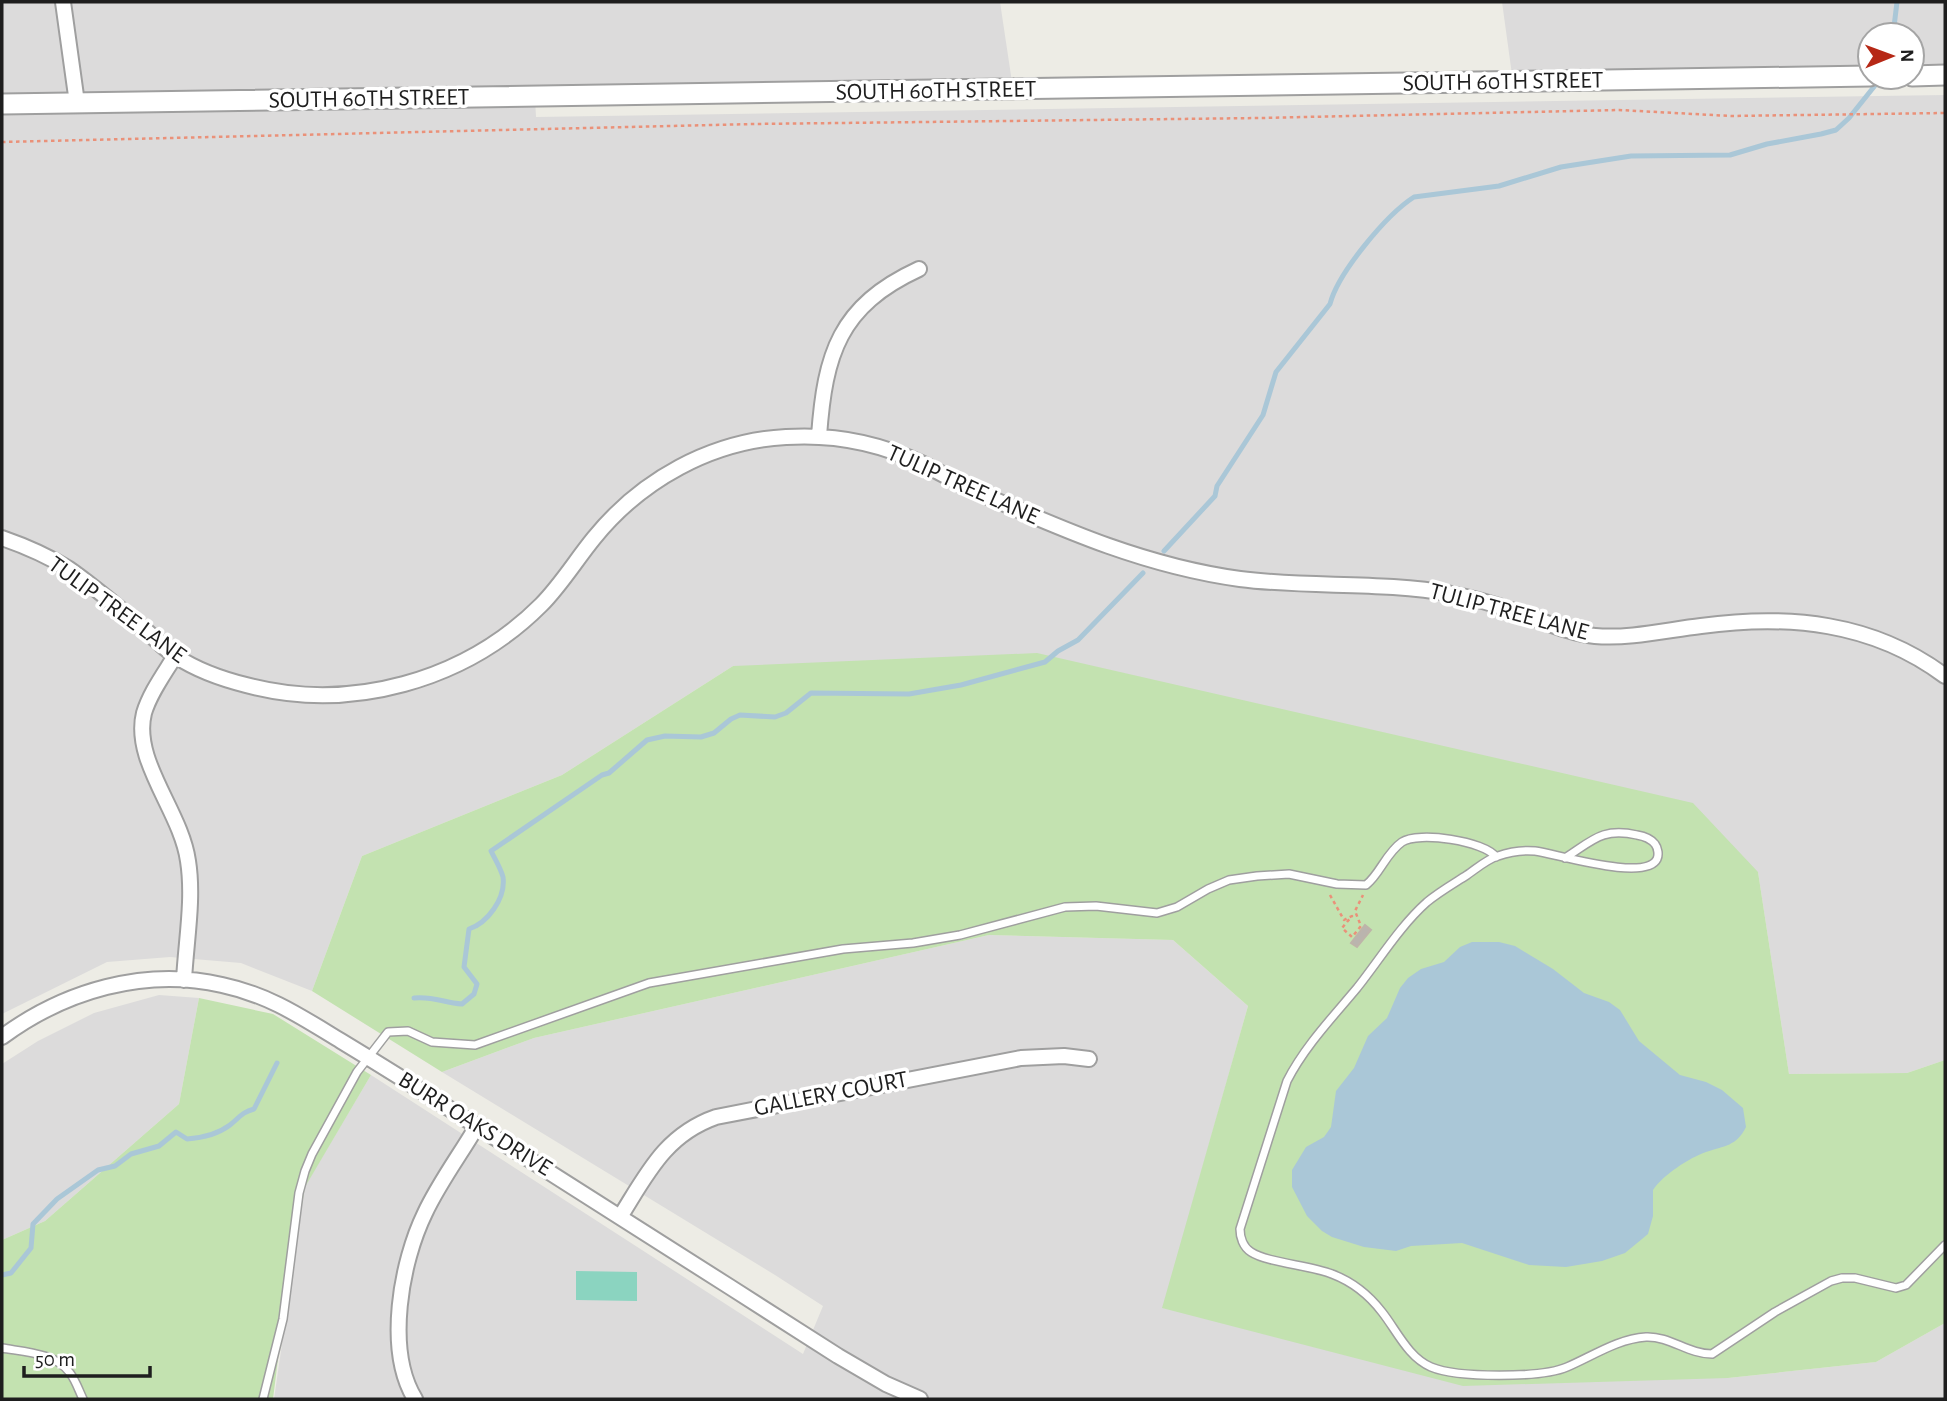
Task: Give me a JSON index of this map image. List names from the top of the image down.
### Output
{
  "streets": {
    "street": [
      "SOUTH 60TH STREET",
      "TULIP TREE LANE",
      "GALLERY COURT",
      "BURR OAKS DRIVE"
    ]
  },
  "crossings": [
    ["GALLERY COURT", "BURR OAKS DRIVE"]
  ],
  "scale_bar": "50 m",
  "north": "right"
}
